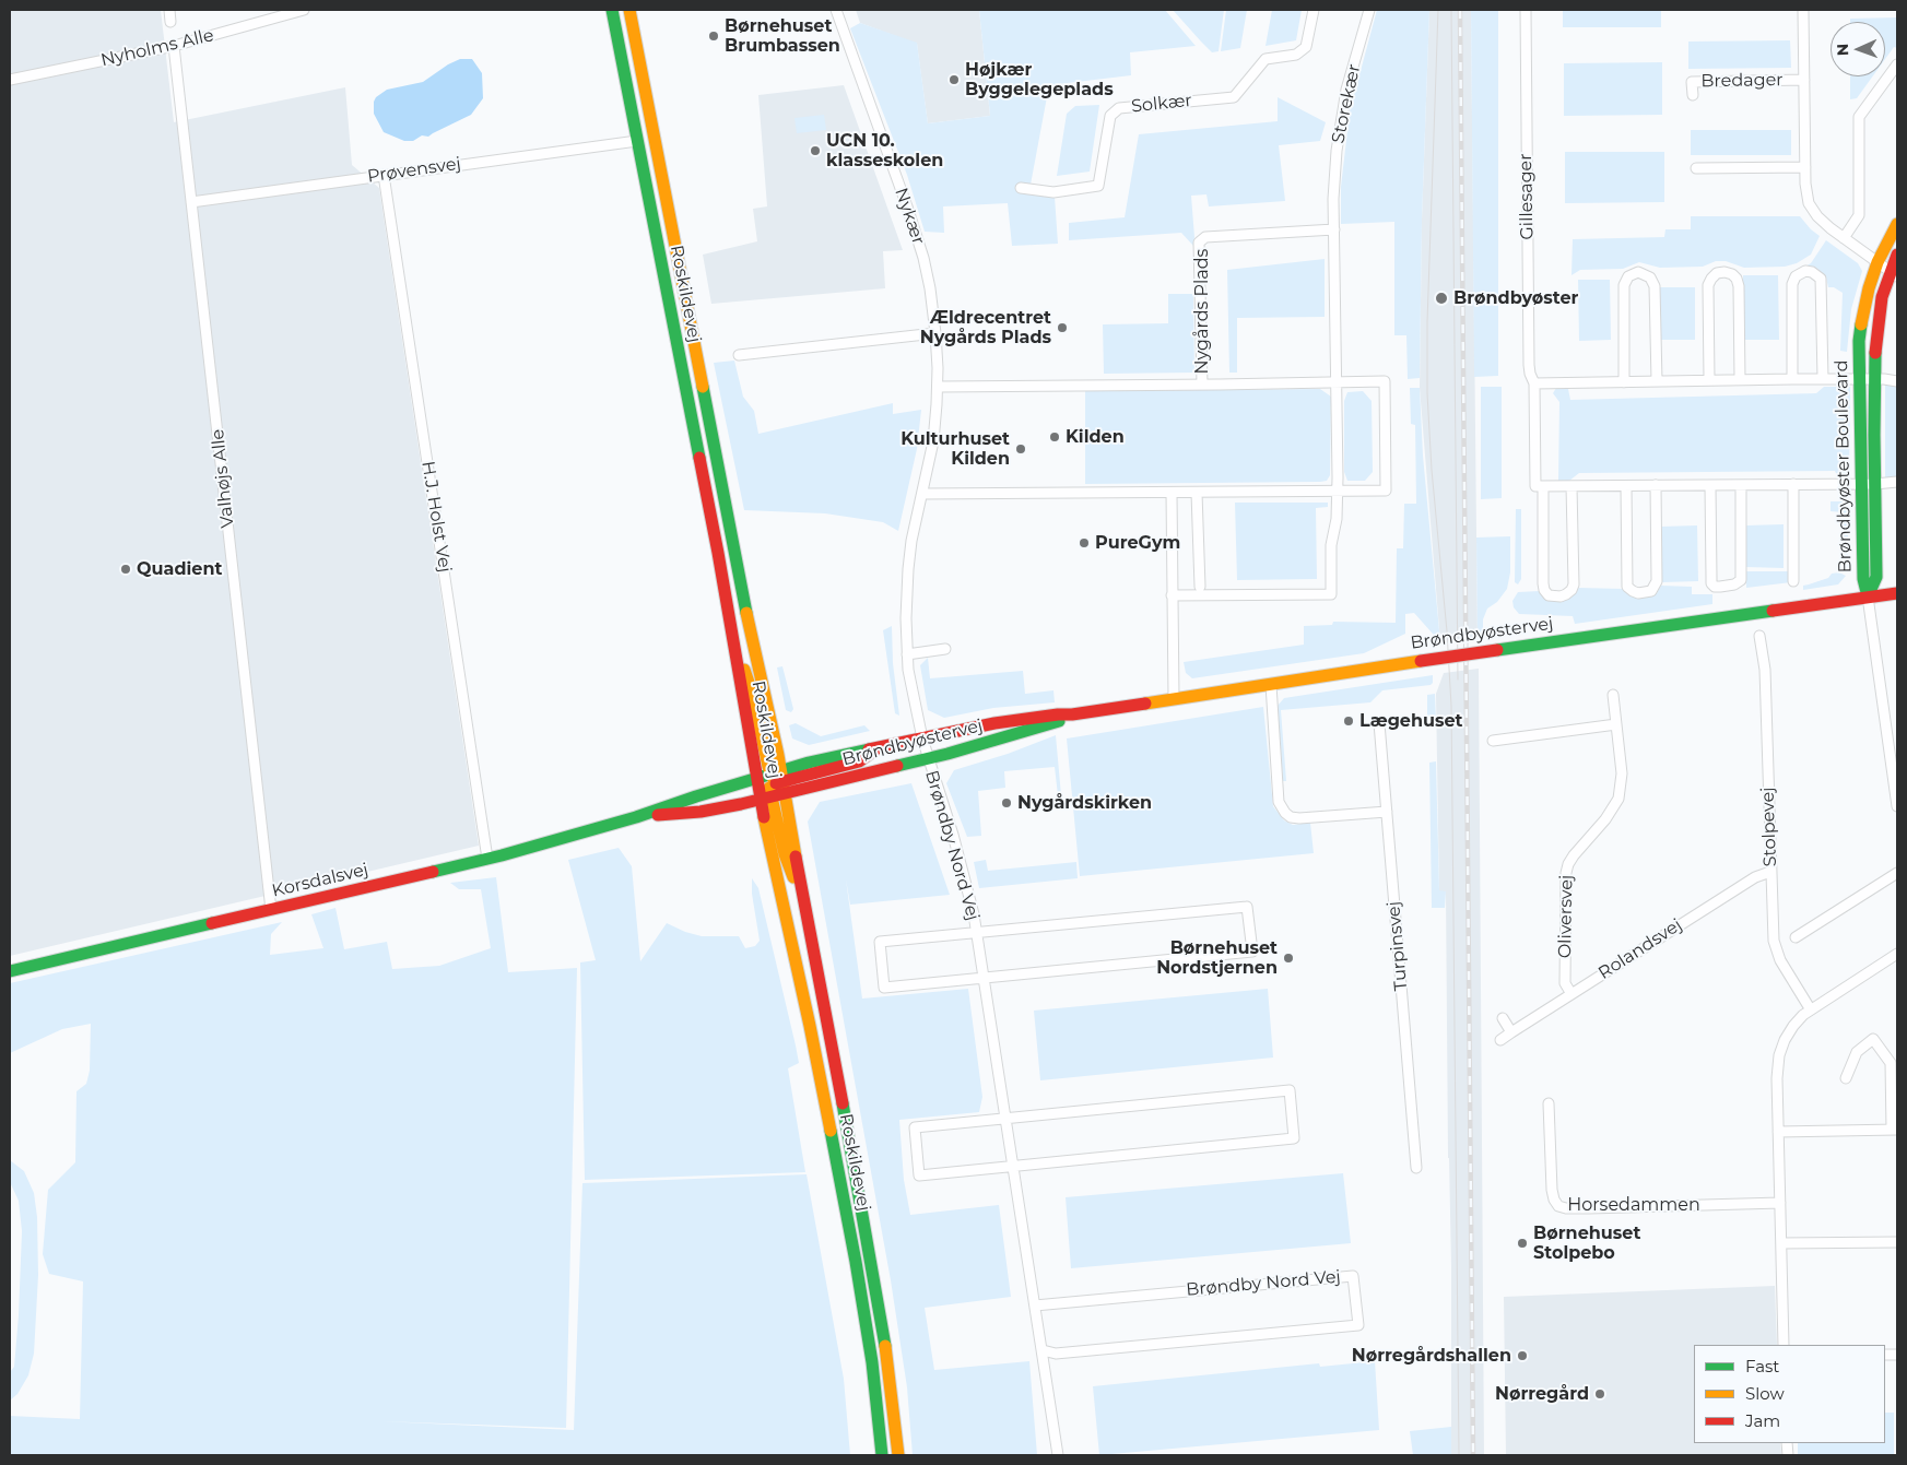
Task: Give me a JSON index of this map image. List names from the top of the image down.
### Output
{
  "streets": {
    "street": [
      "Nyholms Alle",
      "Bredager",
      "Solkær",
      "Storekær",
      "Prøvensvej",
      "Gillesager",
      "Nykær",
      "Roskildevej",
      "Nygårds Plads",
      "Brøndbyøster Boulevard",
      "Valhøjs Alle",
      "H.J. Holst Vej",
      "Brøndbyøstervej",
      "Stolpevej",
      "Brøndby Nord Vej",
      "Korsdalsvej",
      "Oliversvej",
      "Turpinsvej",
      "Rolandsvej",
      "Horsedammen"
    ]
  },
  "crossings": [
    ["Nyholms Alle", "Valhøjs Alle"],
    ["Bredager", "Brøndbyøster Boulevard"],
    ["Storekær", "Nygårds Plads"],
    ["Prøvensvej", "Roskildevej"],
    ["Prøvensvej", "Valhøjs Alle"],
    ["Prøvensvej", "H.J. Holst Vej"],
    ["Nykær", "Nygårds Plads"],
    ["Nykær", "Brøndbyøstervej"],
    ["Nykær", "Brøndby Nord Vej"],
    ["Roskildevej", "Brøndbyøstervej"],
    ["Roskildevej", "Korsdalsvej"],
    ["Brøndbyøster Boulevard", "Brøndbyøstervej"],
    ["Valhøjs Alle", "Korsdalsvej"],
    ["H.J. Holst Vej", "Korsdalsvej"],
    ["Brøndbyøstervej", "Brøndby Nord Vej"],
    ["Brøndbyøstervej", "Korsdalsvej"],
    ["Stolpevej", "Rolandsvej"],
    ["Oliversvej", "Rolandsvej"]
  ],
  "places": [
    "Børnehuset Brumbassen",
    "Højkær Byggelegeplads",
    "UCN 10. klasseskolen",
    "Brøndbyøster",
    "Ældrecentret Nygårds Plads",
    "Kilden",
    "Kulturhuset Kilden",
    "PureGym",
    "Quadient",
    "Lægehuset",
    "Nygårdskirken",
    "Børnehuset Nordstjernen",
    "Børnehuset Stolpebo",
    "Nørregårdshallen",
    "Nørregård"
  ],
  "legend": ["Fast", "Slow", "Jam"],
  "north": "left"
}
